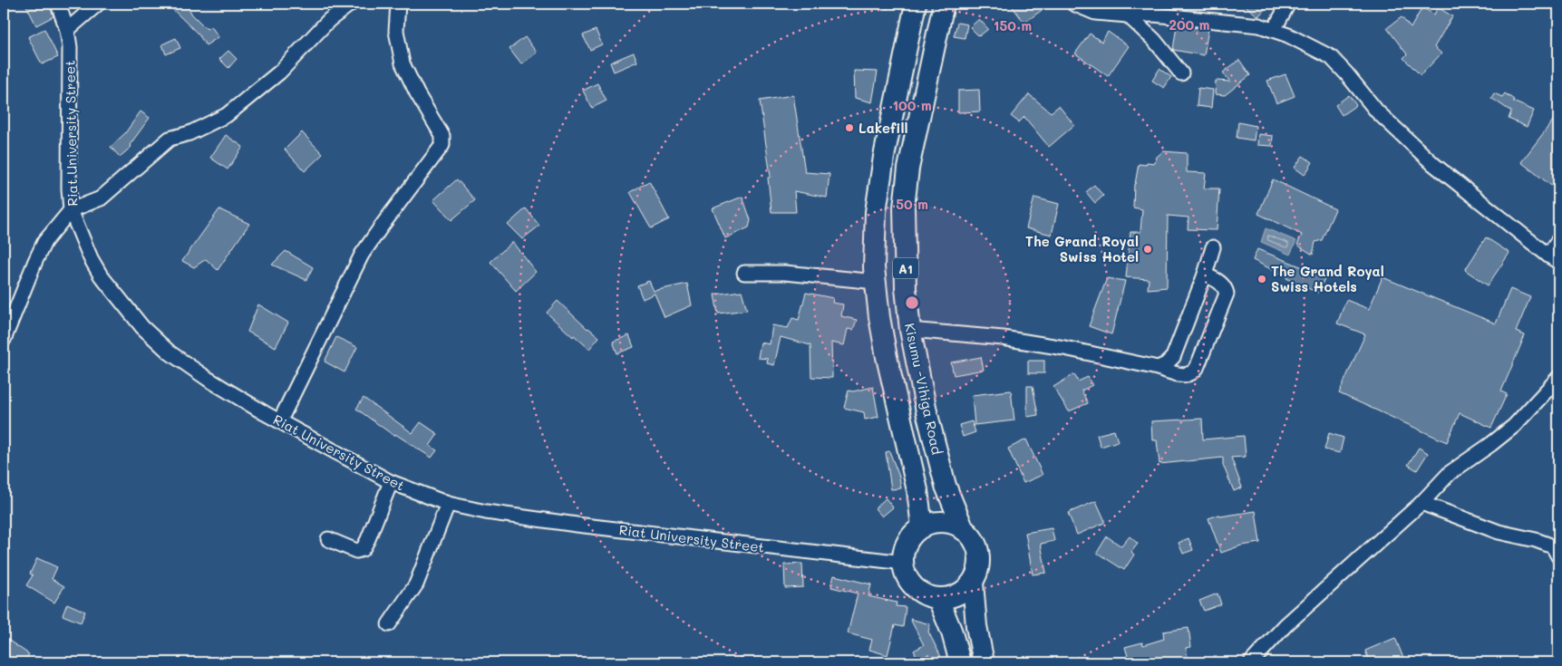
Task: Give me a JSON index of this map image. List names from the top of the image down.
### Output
{
  "streets": {
    "highway": ["A1", "Kisumu -Vihiga Road"],
    "street": ["Riat University Street"]
  },
  "crossings": [
    ["Riat University Street", "A1"],
    ["Riat University Street", "Kisumu -Vihiga Road"],
    ["A1", "Kisumu -Vihiga Road"]
  ],
  "places": ["Lakefill", "The Grand Royal Swiss Hotel", "The Grand Royal Swiss Hotels"],
  "rings": [
    "200 m",
    "150 m",
    "100 m",
    "50 m"
  ]
}
